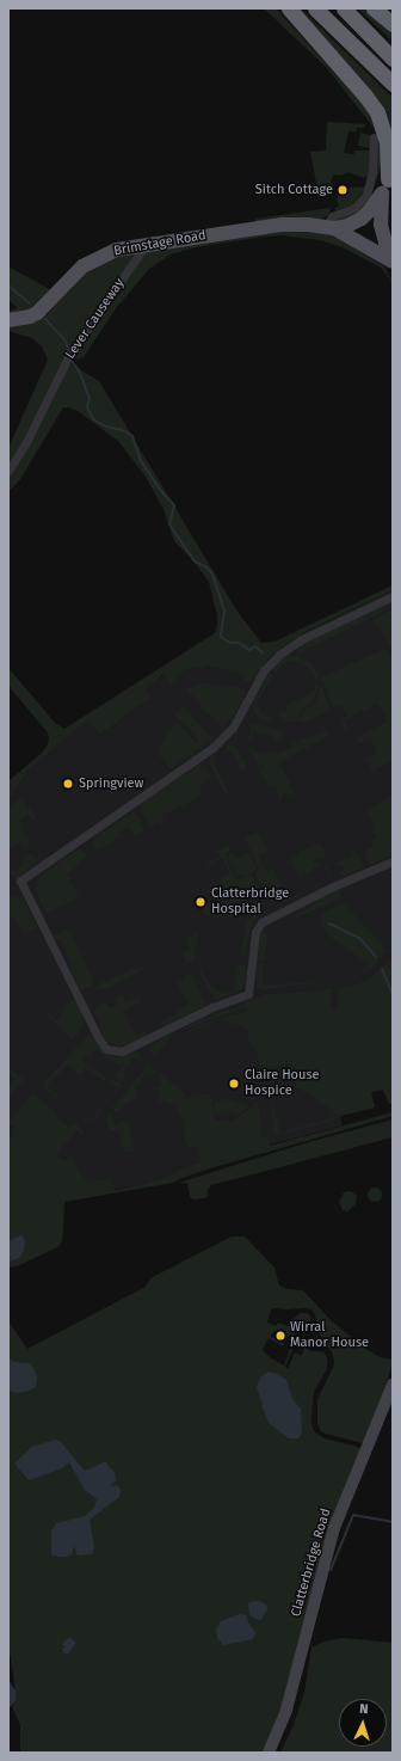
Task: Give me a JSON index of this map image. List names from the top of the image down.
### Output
{
  "streets": {
    "main road": ["Brimstage Road", "Clatterbridge Road"],
    "street": ["Lever Causeway"]
  },
  "crossings": [
    ["Brimstage Road", "Lever Causeway"]
  ],
  "places": [
    "Sitch Cottage",
    "Springview",
    "Clatterbridge Hospital",
    "Claire House Hospice",
    "Wirral Manor House"
  ],
  "north": "top"
}
